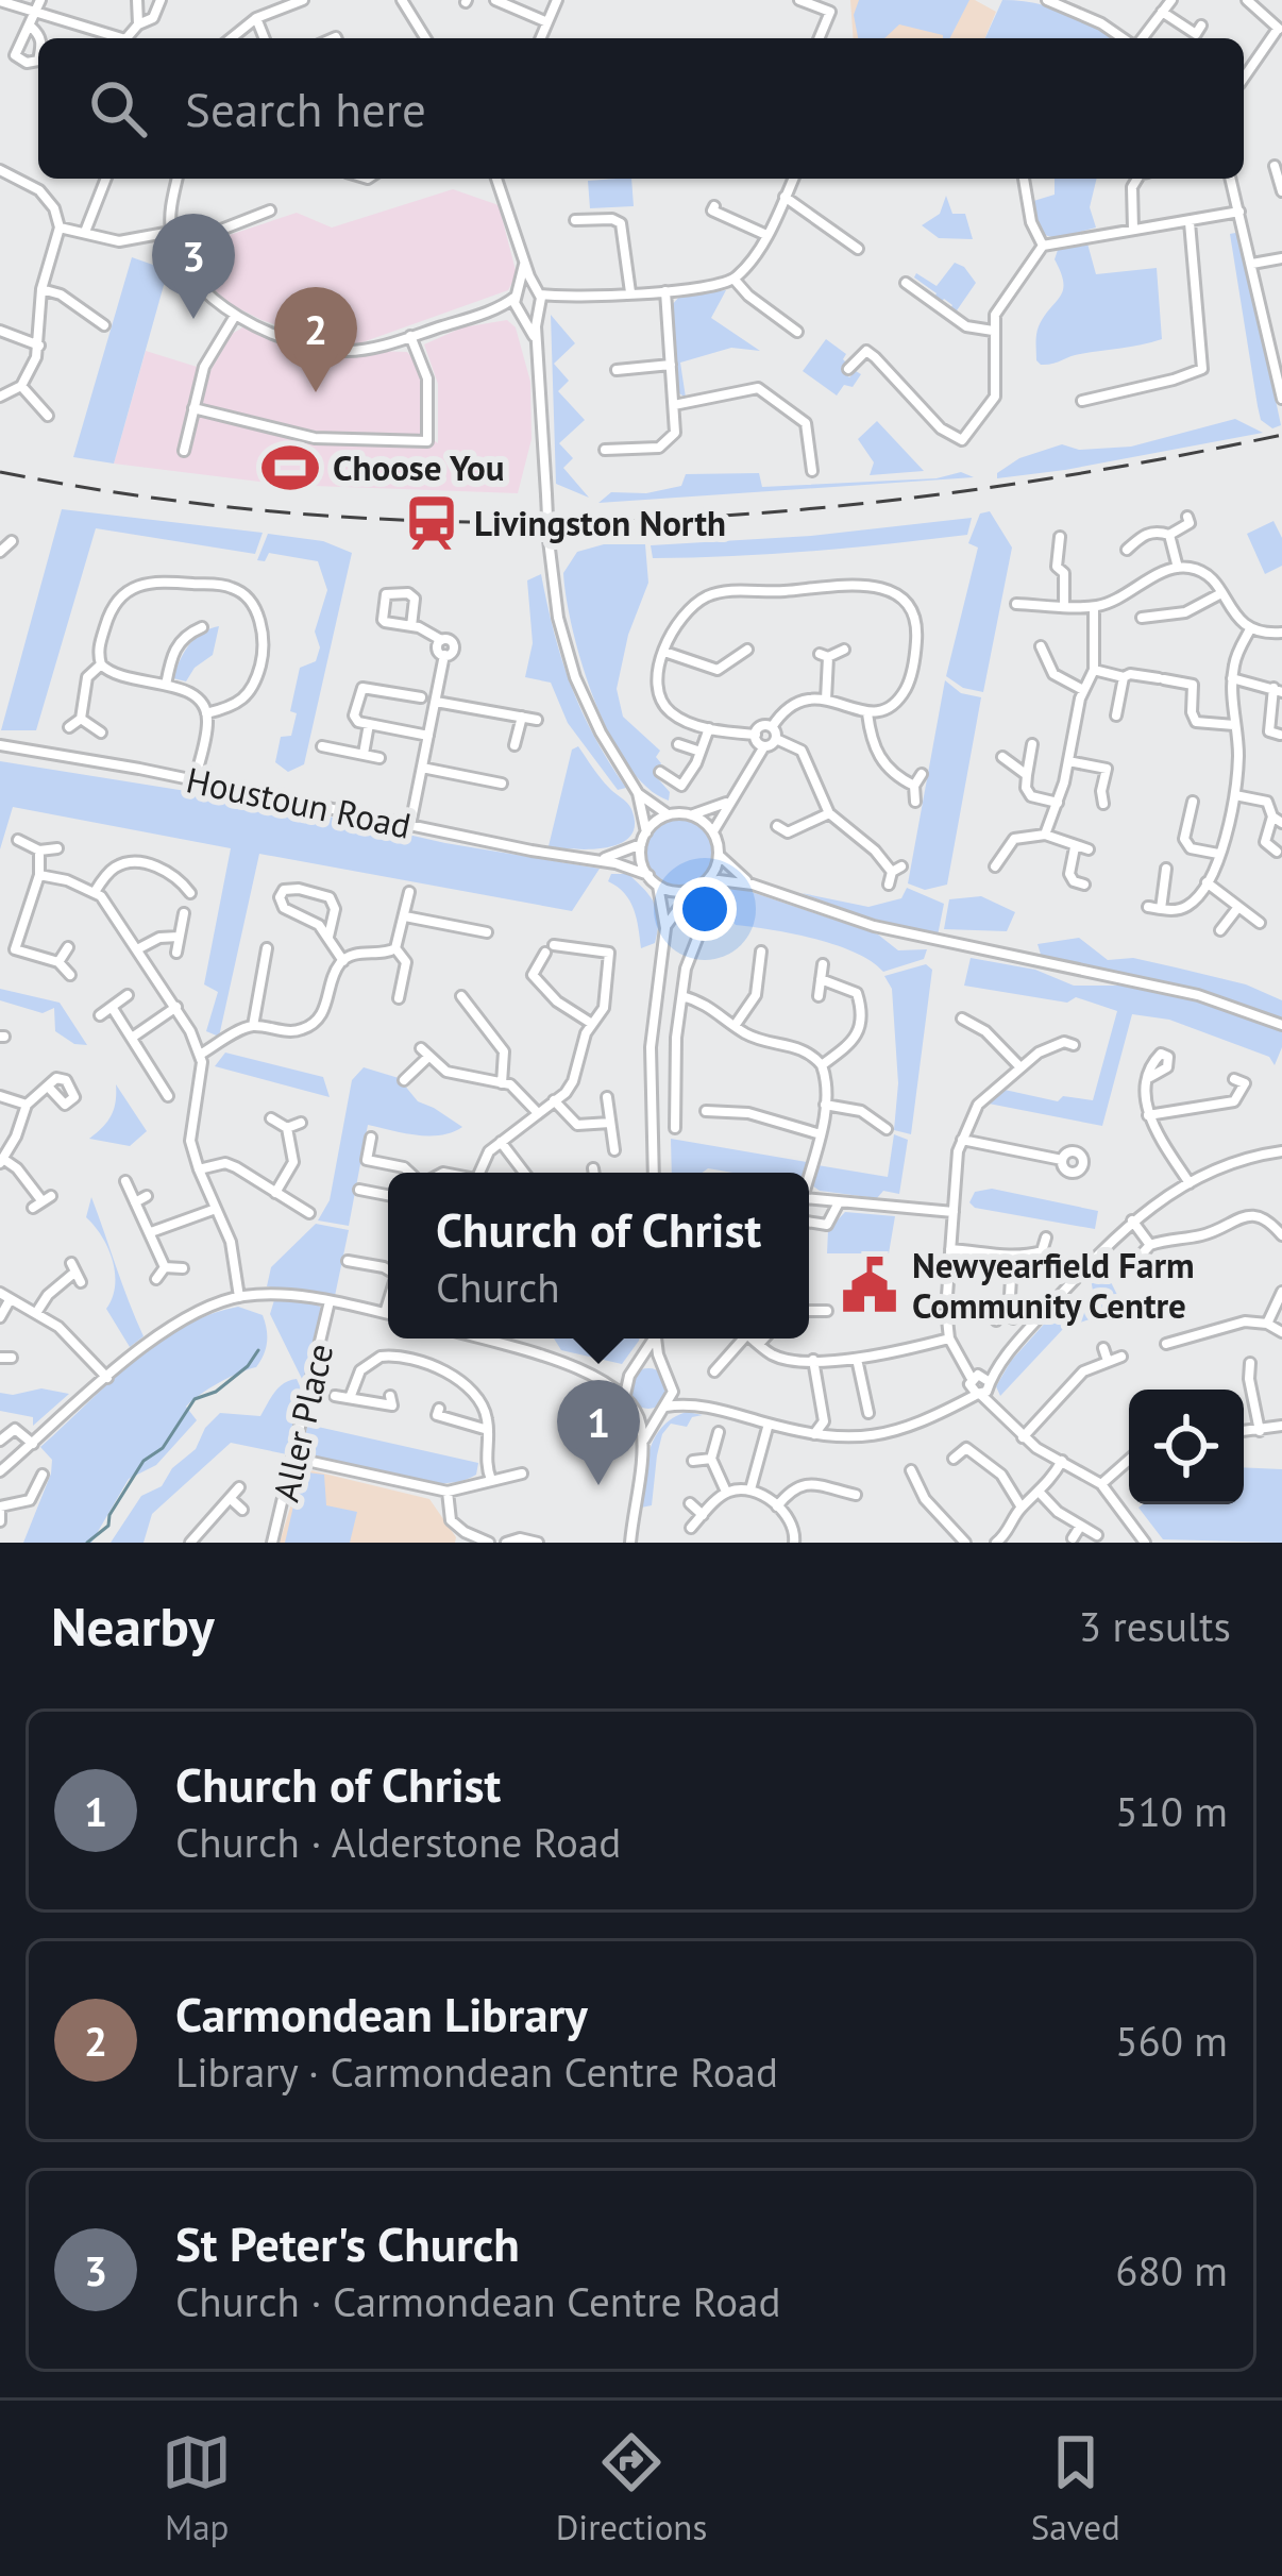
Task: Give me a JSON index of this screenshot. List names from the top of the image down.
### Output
{
  "streets": {
    "street": ["Houstoun Road", "Aller Place"]
  },
  "places": {
    "sports": ["Choose You"],
    "station": ["Livingston North"],
    "public building": ["Newyearfield Farm Community Centre"]
  },
  "page": {
    "search": "Search here",
    "pins": ["3", "2", "1"],
    "popup": ["Church of Christ", "Church"],
    "heading": ["Nearby", "3 results"],
    "list": [
      {
        "mark": "1",
        "name": "Church of Christ",
        "note": "Church · Alderstone Road",
        "value": "510 m"
      },
      {
        "mark": "2",
        "name": "Carmondean Library",
        "note": "Library · Carmondean Centre Road",
        "value": "560 m"
      },
      {
        "mark": "3",
        "name": "St Peter's Church",
        "note": "Church · Carmondean Centre Road",
        "value": "680 m"
      }
    ],
    "nav": ["Map", "Directions", "Saved"]
  }
}
